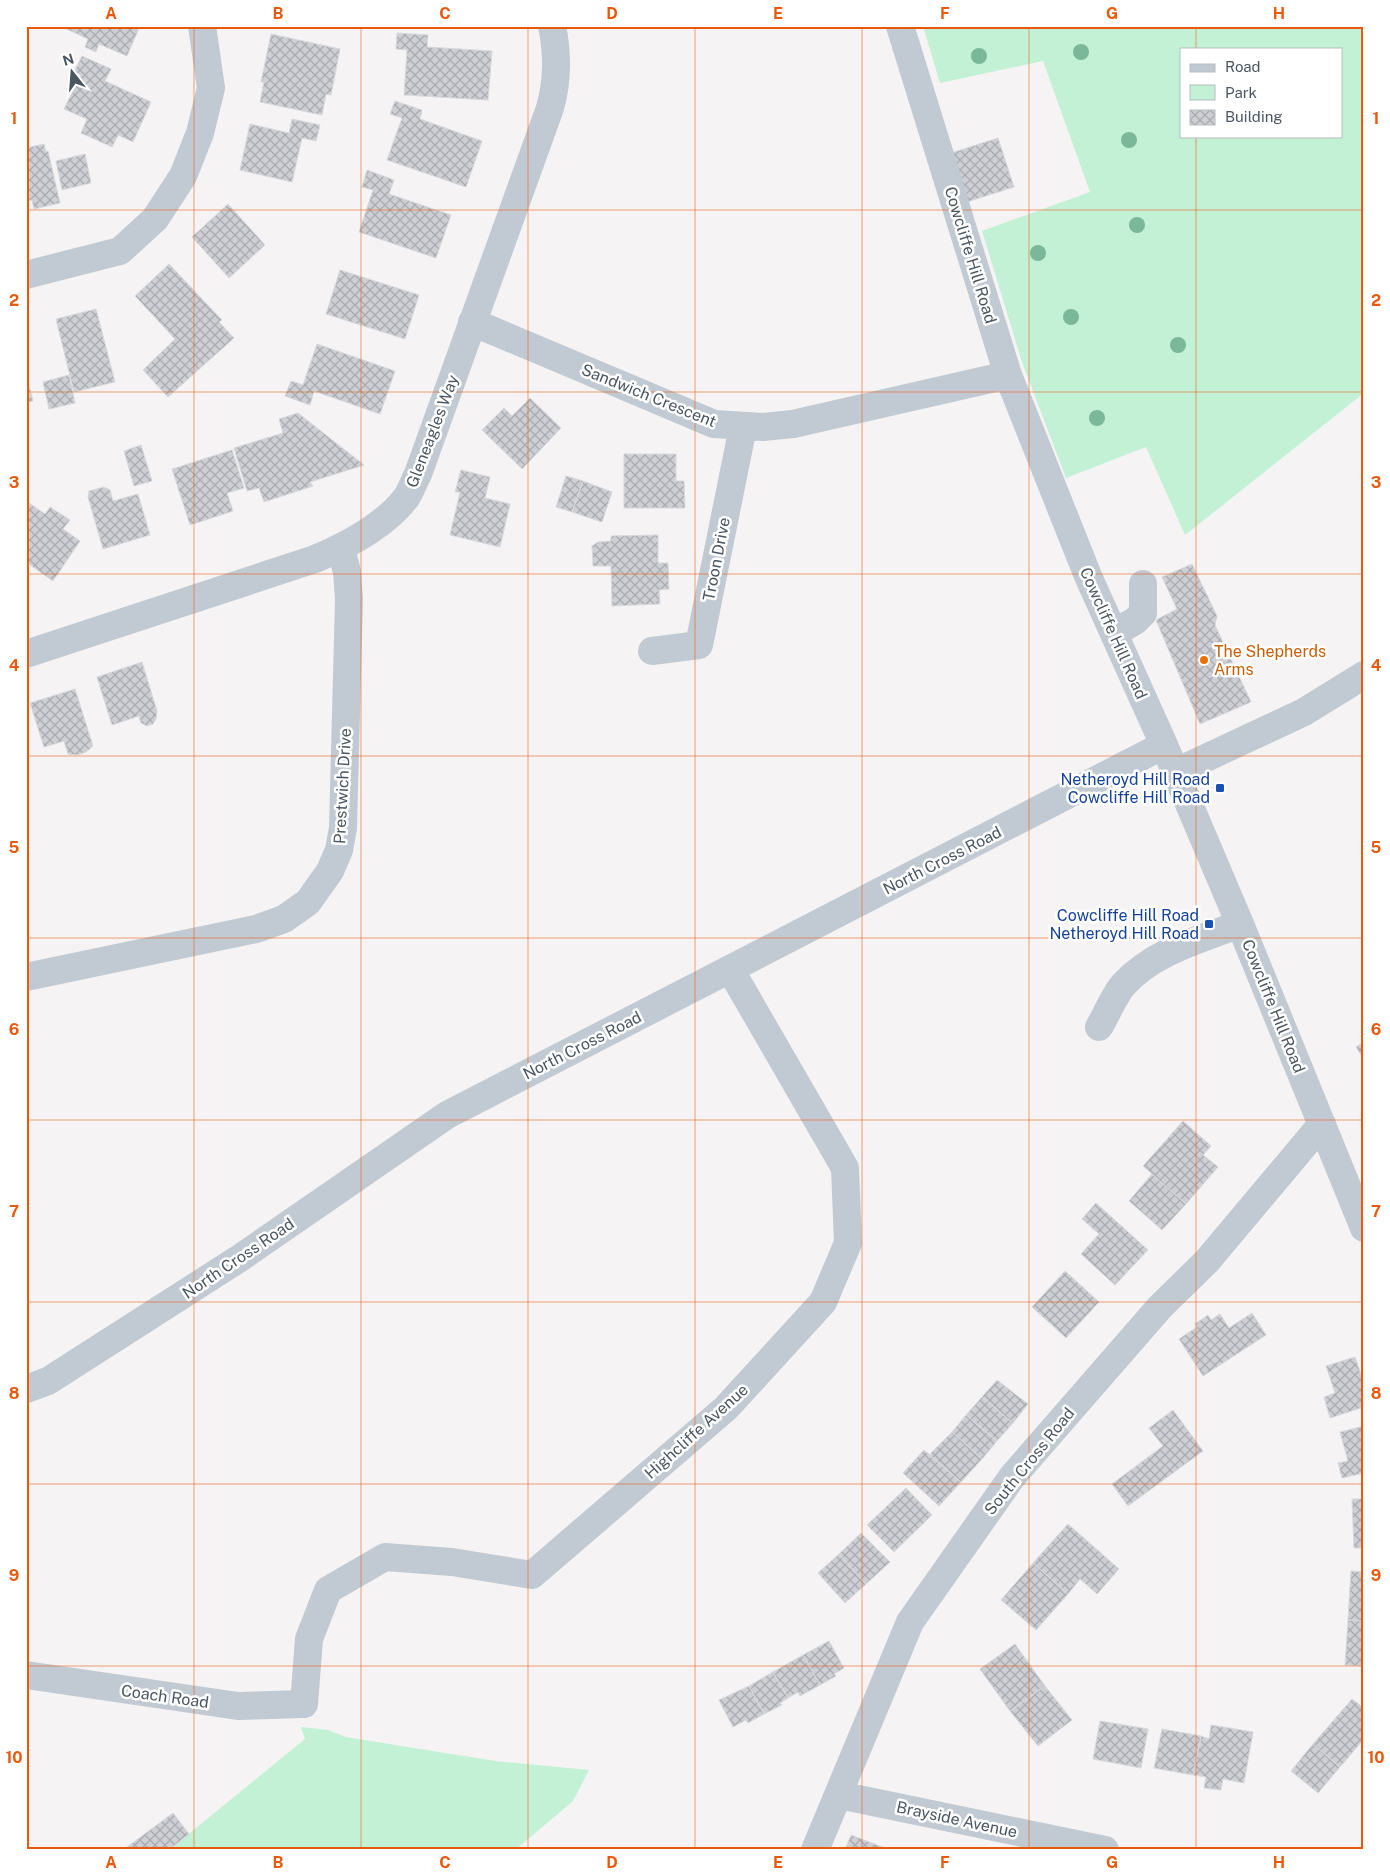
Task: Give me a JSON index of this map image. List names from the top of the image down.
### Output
{
  "streets": {
    "street": [
      "Cowcliffe Hill Road",
      "Sandwich Crescent",
      "Gleneagles Way",
      "Troon Drive",
      "Prestwich Drive",
      "North Cross Road",
      "Highcliffe Avenue",
      "South Cross Road",
      "Coach Road",
      "Brayside Avenue"
    ]
  },
  "crossings": [
    ["Cowcliffe Hill Road", "Sandwich Crescent"],
    ["Cowcliffe Hill Road", "North Cross Road"],
    ["Cowcliffe Hill Road", "South Cross Road"],
    ["Sandwich Crescent", "Gleneagles Way"],
    ["Sandwich Crescent", "Troon Drive"],
    ["Gleneagles Way", "Prestwich Drive"],
    ["North Cross Road", "Highcliffe Avenue"],
    ["Highcliffe Avenue", "Coach Road"],
    ["South Cross Road", "Brayside Avenue"]
  ],
  "places": {
    "other": ["The Shepherds Arms"],
    "transit": ["Netheroyd Hill Road Cowcliffe Hill Road", "Cowcliffe Hill Road Netheroyd Hill Road"]
  },
  "legend": ["Road", "Park", "Building"],
  "north": "top",
  "grid": {
    "columns": [
      "A",
      "B",
      "C",
      "D",
      "E",
      "F",
      "G",
      "H"
    ],
    "rows": [
      "1",
      "2",
      "3",
      "4",
      "5",
      "6",
      "7",
      "8",
      "9",
      "10"
    ]
  }
}
